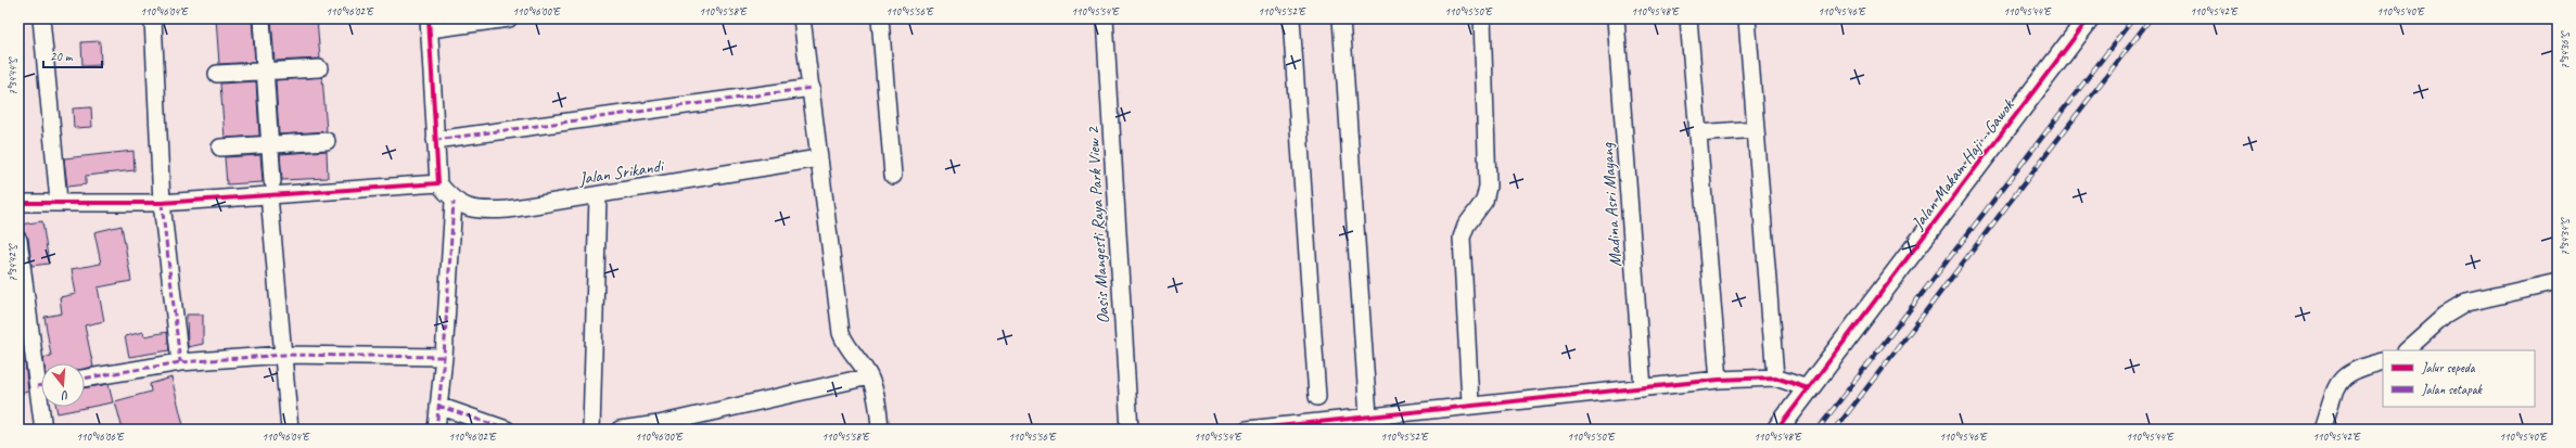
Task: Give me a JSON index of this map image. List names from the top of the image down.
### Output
{
  "streets": {
    "street": [
      "Jalan Makam Haji - Gawok",
      "Jalan Srikandi",
      "Madina Asri Mayang",
      "Oasis Mangesti Raya Park View 2"
    ]
  },
  "legend": ["Jalur sepeda", "Jalan setapak"],
  "scale_bar": "20 m",
  "north": "bottom",
  "coordinates": [
    "110°46'04\"E",
    "110°46'02\"E",
    "110°46'00\"E",
    "110°45'58\"E",
    "110°45'56\"E",
    "110°45'54\"E",
    "110°45'52\"E",
    "110°45'50\"E",
    "110°45'48\"E",
    "110°45'46\"E",
    "110°45'44\"E",
    "110°45'42\"E",
    "110°45'40\"E",
    "7°34'36\"S",
    "7°34'44\"S",
    "7°34'34\"S",
    "7°34'42\"S",
    "110°46'06\"E"
  ]
}
